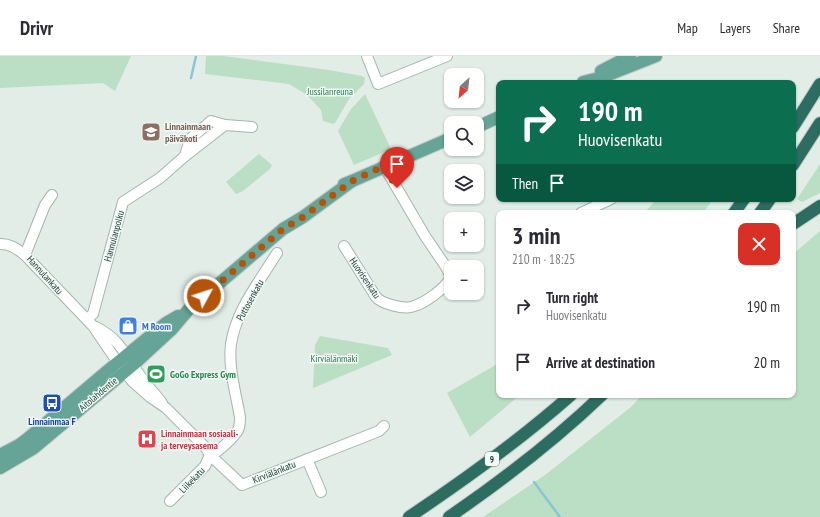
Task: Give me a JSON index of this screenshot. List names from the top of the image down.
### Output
{
  "streets": {
    "highway": ["9"],
    "main road": ["Aitolahdentie"],
    "street": [
      "Hannulanpolku",
      "Hannulankatu",
      "Huovisenkatu",
      "Puttosenkatu",
      "Kirviälänkatu",
      "Liikekatu"
    ]
  },
  "crossings": [
    ["Hannulanpolku", "Hannulankatu"],
    ["Hannulankatu", "Aitolahdentie"],
    ["Hannulankatu", "Kirviälänkatu"],
    ["Huovisenkatu", "Aitolahdentie"],
    ["Puttosenkatu", "Kirviälänkatu"],
    ["Puttosenkatu", "Liikekatu"],
    ["Aitolahdentie", "Kirviälänkatu"],
    ["Kirviälänkatu", "Liikekatu"]
  ],
  "parks": ["Jussilanreuna", "Kirviälänmäki"],
  "places": {
    "school or university": ["Linnainmaan päiväkoti"],
    "shop": ["M Room"],
    "sports": ["GoGo Express Gym"],
    "bus stop": ["Linnainmaa F"],
    "hospital": ["Linnainmaan sosiaali- ja terveysasema"]
  },
  "north": "bottom left",
  "page": {
    "header": "Drivr",
    "nav": ["Map", "Layers", "Share"],
    "map_buttons": ["+", "−"],
    "turn": ["190 m", "Huovisenkatu"],
    "then": "Then",
    "heading": ["3 min", "210 m · 18:25"],
    "list": [
      {
        "name": "Turn right",
        "note": "Huovisenkatu",
        "value": "190 m"
      },
      {
        "name": "Arrive at destination",
        "value": "20 m"
      }
    ]
  }
}
